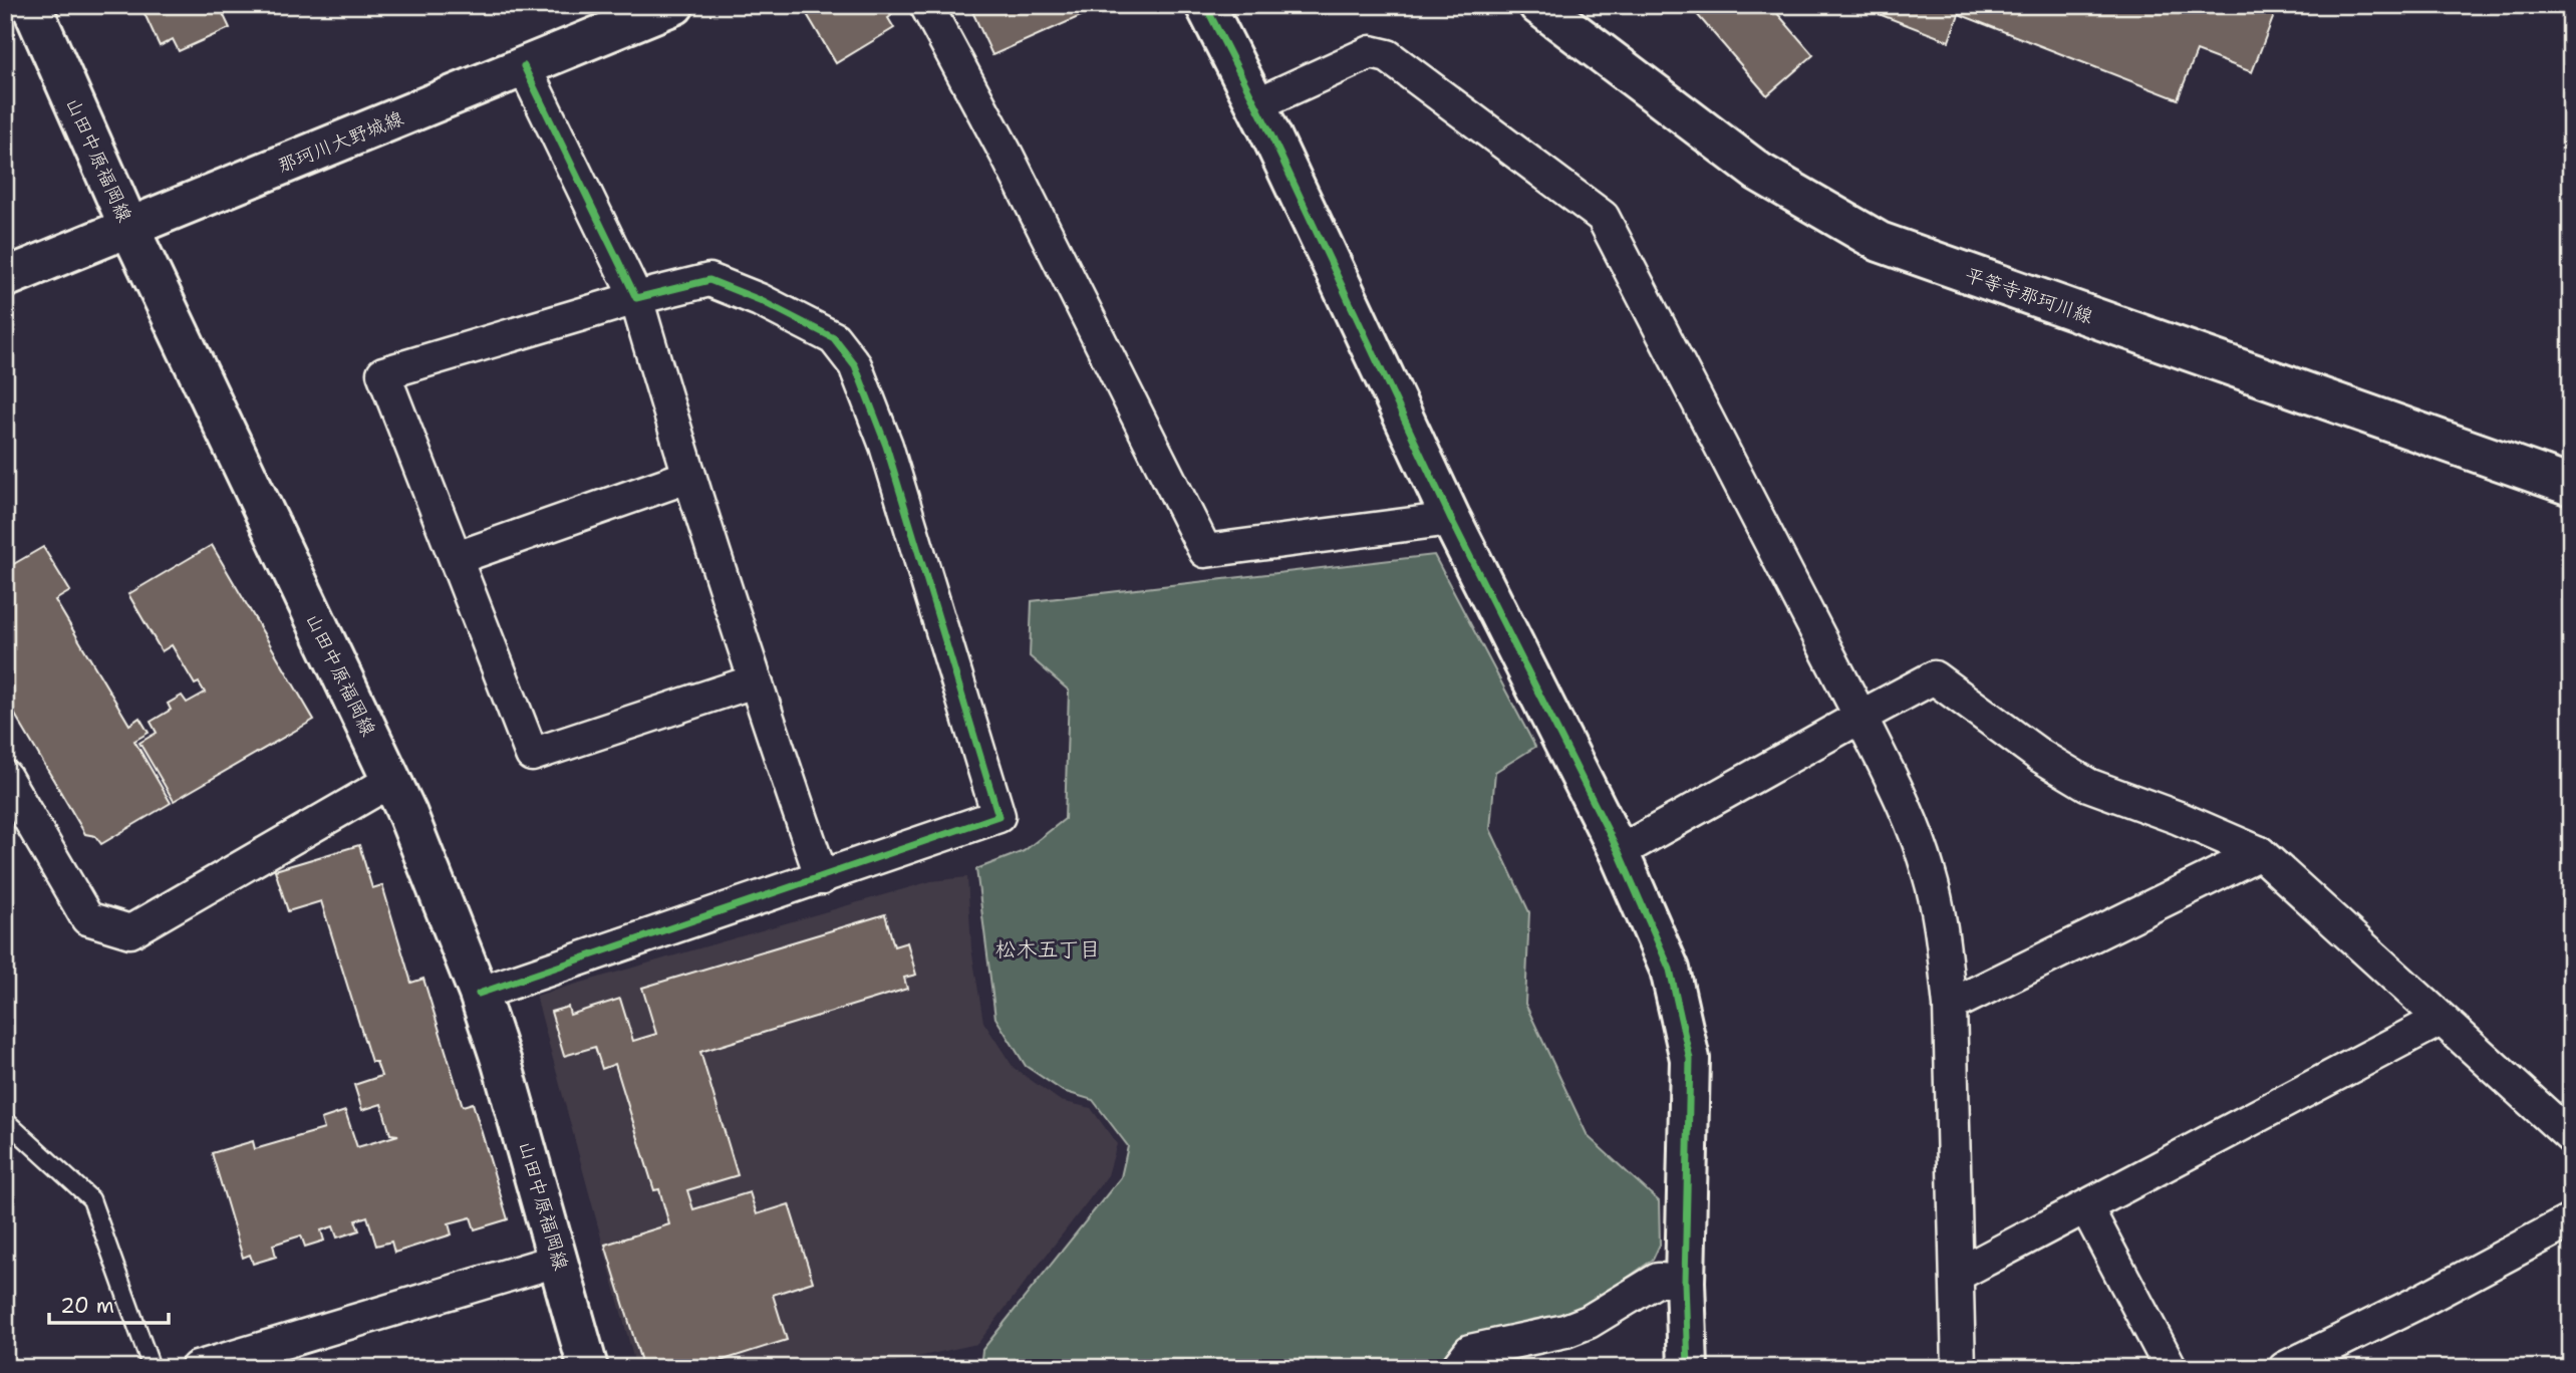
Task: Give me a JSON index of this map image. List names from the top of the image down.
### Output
{
  "streets": {
    "main road": ["那珂川大野城線", "山田中原福岡線", "平等寺那珂川線"]
  },
  "crossings": [
    ["那珂川大野城線", "山田中原福岡線"]
  ],
  "districts": ["松木五丁目"],
  "scale_bar": "20 m"
}
